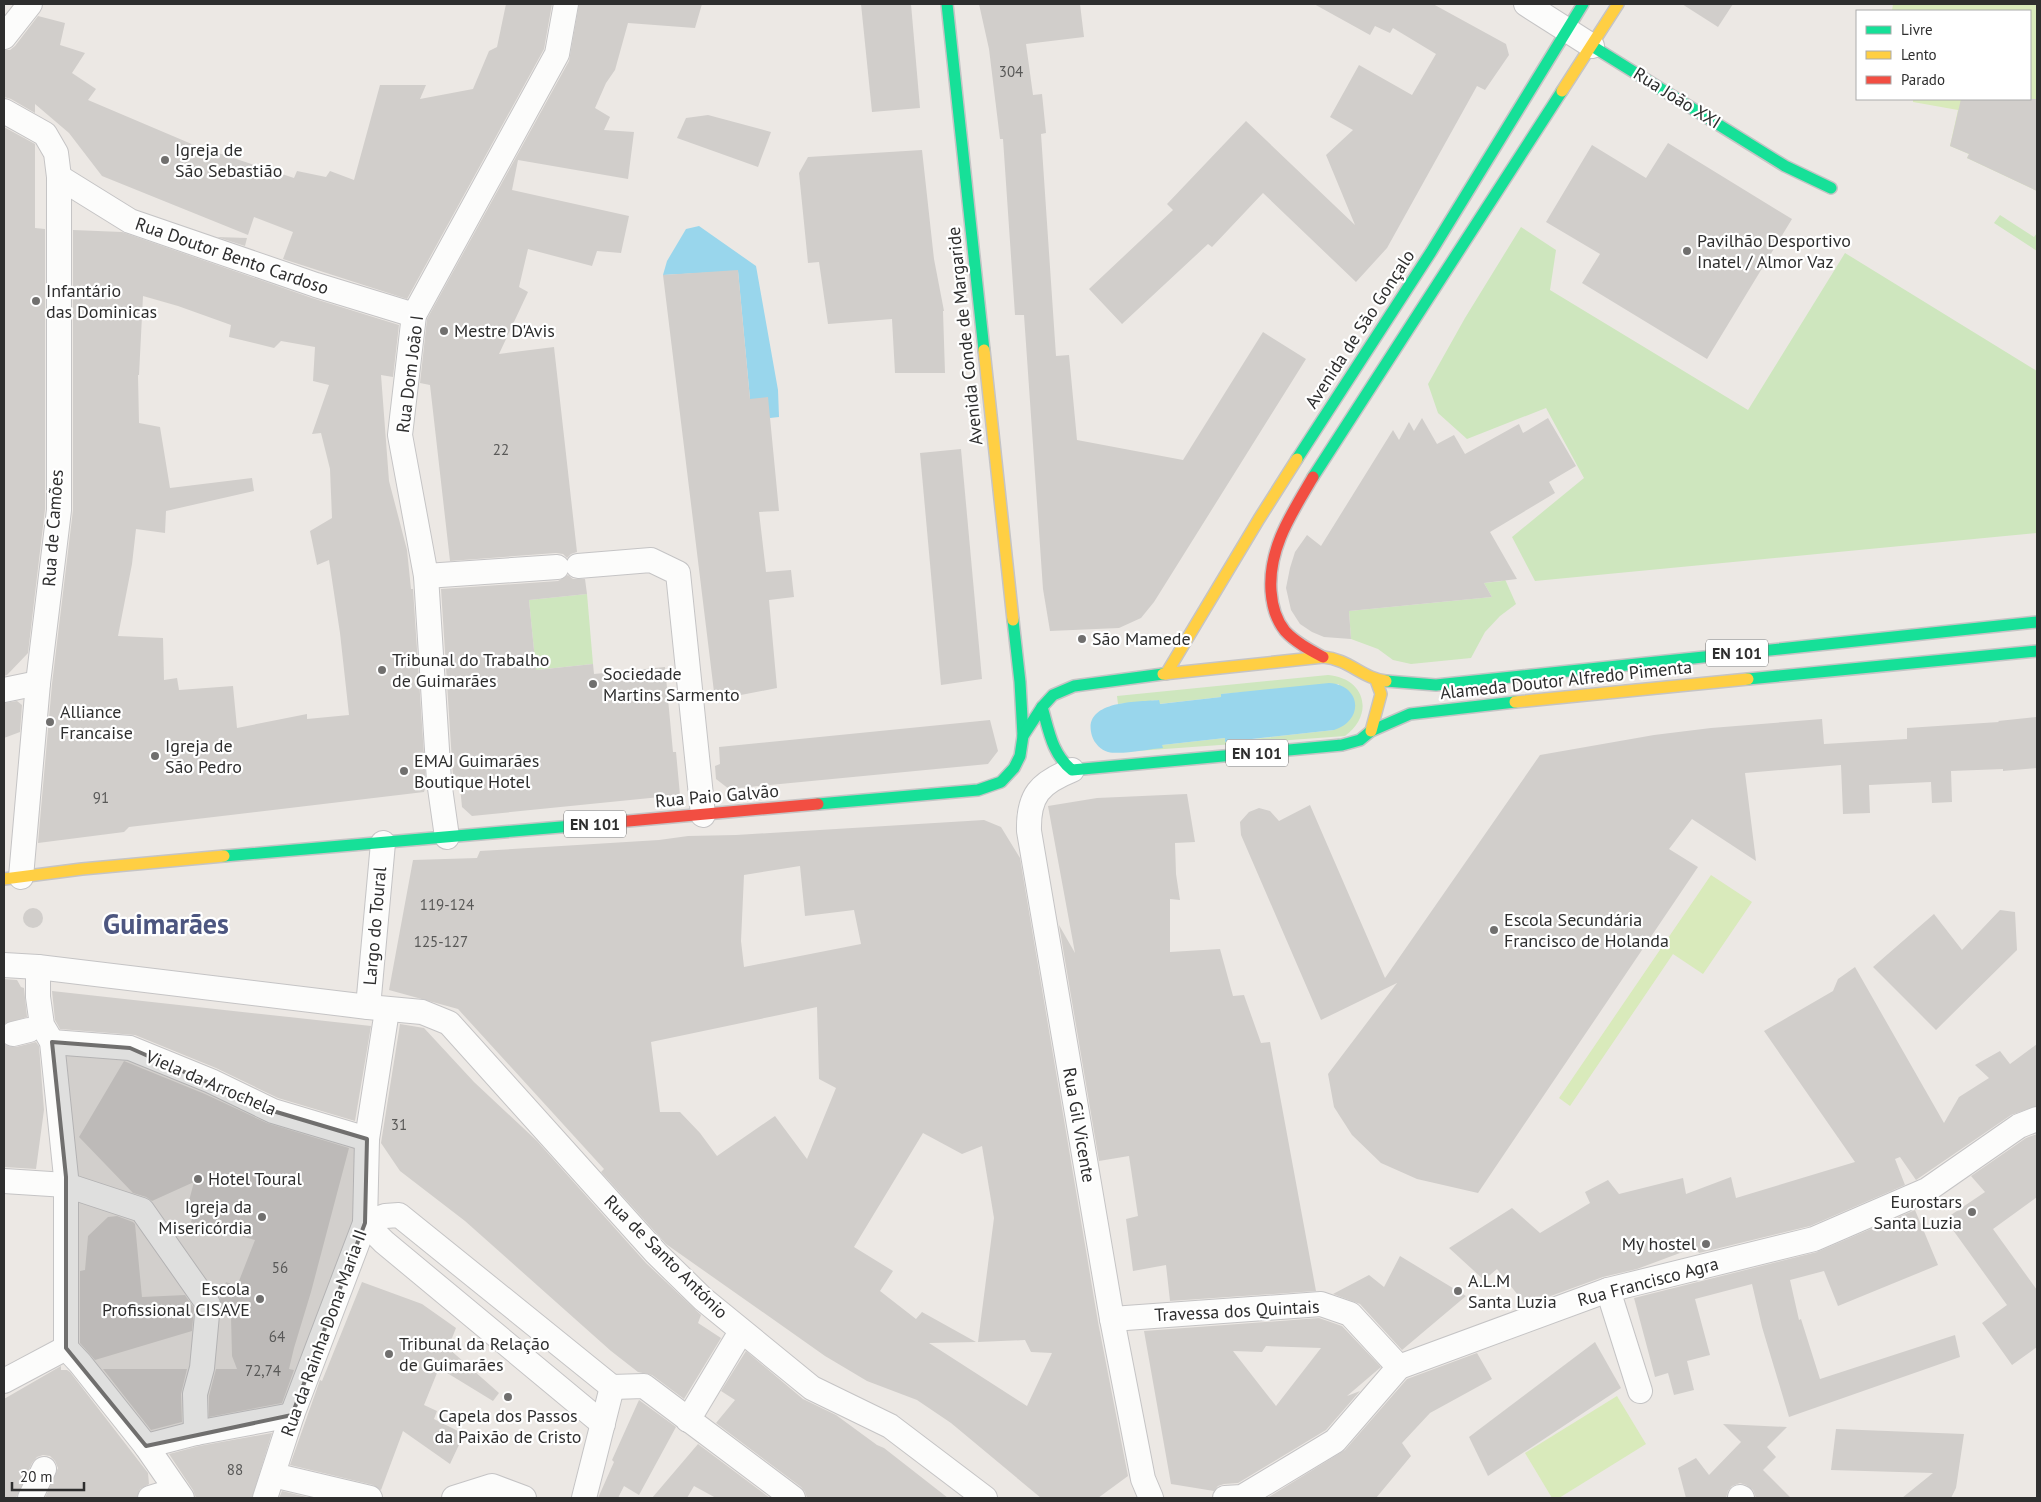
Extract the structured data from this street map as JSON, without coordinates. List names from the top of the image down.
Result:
{
  "streets": {
    "main road": [
      "Rua João XXI",
      "Avenida de São Gonçalo",
      "Avenida Conde de Margaride",
      "EN 101",
      "Alameda Doutor Alfredo Pimenta",
      "Rua Paio Galvão",
      "Largo do Toural"
    ],
    "street": [
      "Rua Doutor Bento Cardoso",
      "Rua Dom João I",
      "Rua de Camões",
      "Viela da Arrochela",
      "Rua Gil Vicente",
      "Rua de Santo António",
      "Rua Francisco Agra",
      "Travessa dos Quintais",
      "Rua da Rainha Dona Maria II"
    ]
  },
  "crossings": [
    ["Rua João XXI", "Avenida de São Gonçalo"],
    ["Rua Doutor Bento Cardoso", "Rua Dom João I"],
    ["Rua Doutor Bento Cardoso", "Rua de Camões"],
    ["Avenida de São Gonçalo", "Alameda Doutor Alfredo Pimenta"],
    ["Avenida Conde de Margaride", "Alameda Doutor Alfredo Pimenta"],
    ["Avenida Conde de Margaride", "Rua Paio Galvão"],
    ["Rua Dom João I", "Rua Paio Galvão"],
    ["Rua de Camões", "Largo do Toural"],
    ["Alameda Doutor Alfredo Pimenta", "Rua Paio Galvão"],
    ["Alameda Doutor Alfredo Pimenta", "Rua Gil Vicente"],
    ["Rua Paio Galvão", "Largo do Toural"],
    ["Largo do Toural", "Rua de Santo António"],
    ["Largo do Toural", "Rua da Rainha Dona Maria II"],
    ["Viela da Arrochela", "Rua da Rainha Dona Maria II"],
    ["Rua Gil Vicente", "Travessa dos Quintais"],
    ["Rua de Santo António", "Rua da Rainha Dona Maria II"],
    ["Rua Francisco Agra", "Travessa dos Quintais"]
  ],
  "districts": ["Guimarães"],
  "places": [
    "Igreja de São Sebastião",
    "Pavilhão Desportivo Inatel / Almor Vaz",
    "Infantário das Dominicas",
    "Mestre D'Avis",
    "São Mamede",
    "Tribunal do Trabalho de Guimarães",
    "Sociedade Martins Sarmento",
    "Alliance Francaise",
    "Igreja de São Pedro",
    "EMAJ Guimarães Boutique Hotel",
    "Escola Secundária Francisco de Holanda",
    "Hotel Toural",
    "Eurostars Santa Luzia",
    "Igreja da Misericórdia",
    "My hostel",
    "A.L.M Santa Luzia",
    "Escola Profissional CISAVE",
    "Tribunal da Relação de Guimarães",
    "Capela dos Passos da Paixão de Cristo"
  ],
  "house_numbers": [
    "304",
    "22",
    "91",
    "119-124",
    "125-127",
    "31",
    "56",
    "64",
    "72,74",
    "88"
  ],
  "legend": ["Livre", "Lento", "Parado"],
  "scale_bar": "20 m"
}
